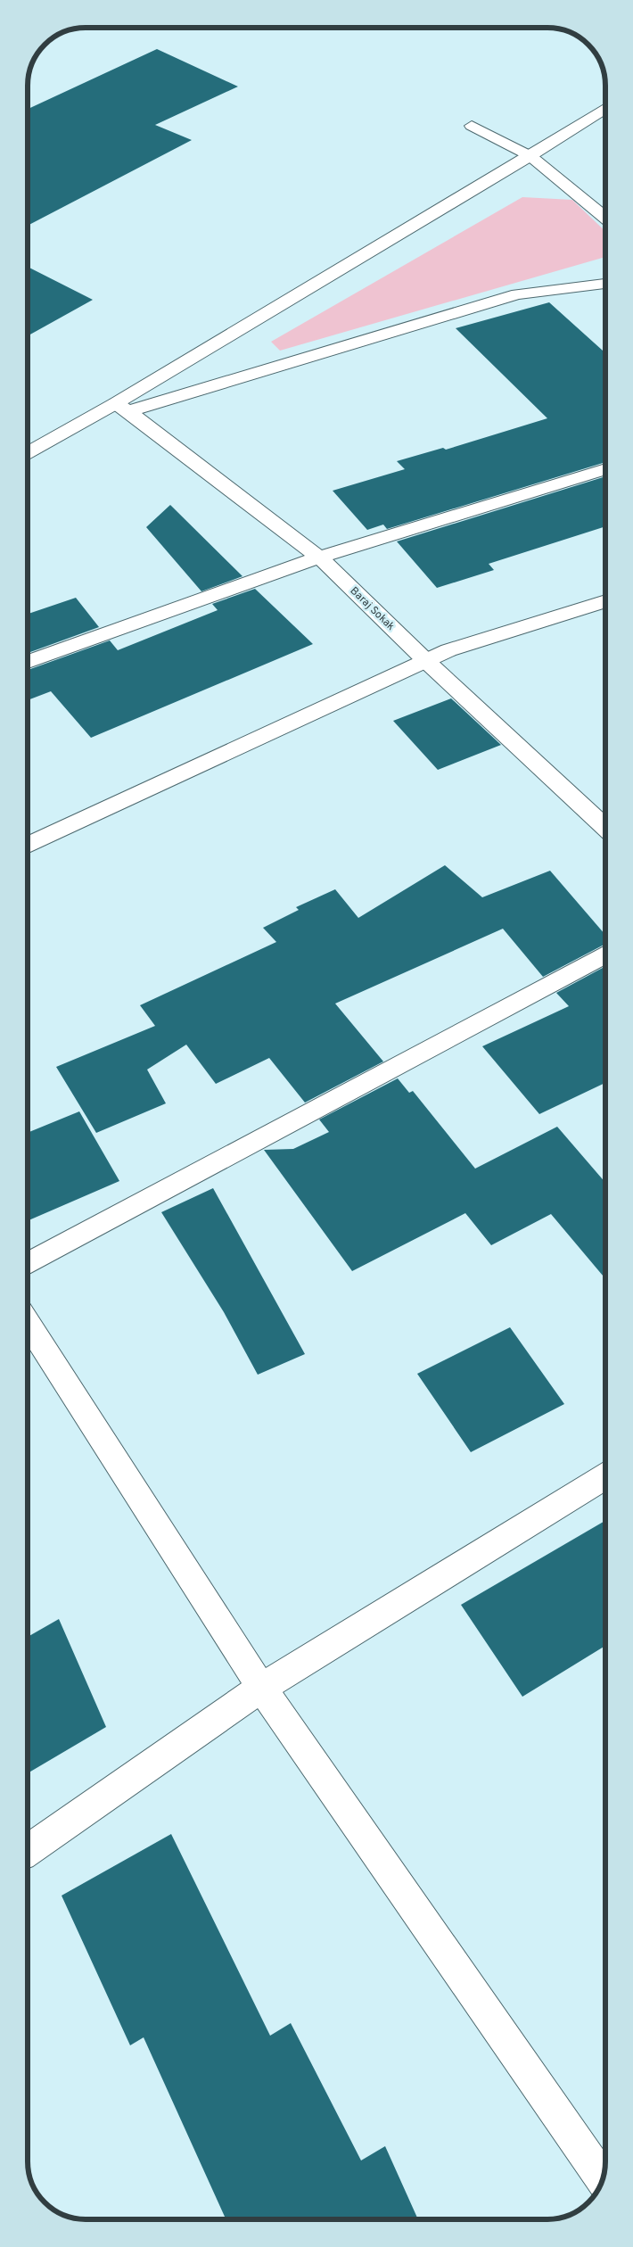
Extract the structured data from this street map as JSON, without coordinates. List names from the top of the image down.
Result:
{
  "streets": {
    "street": ["Baraj Sokak"]
  }
}
